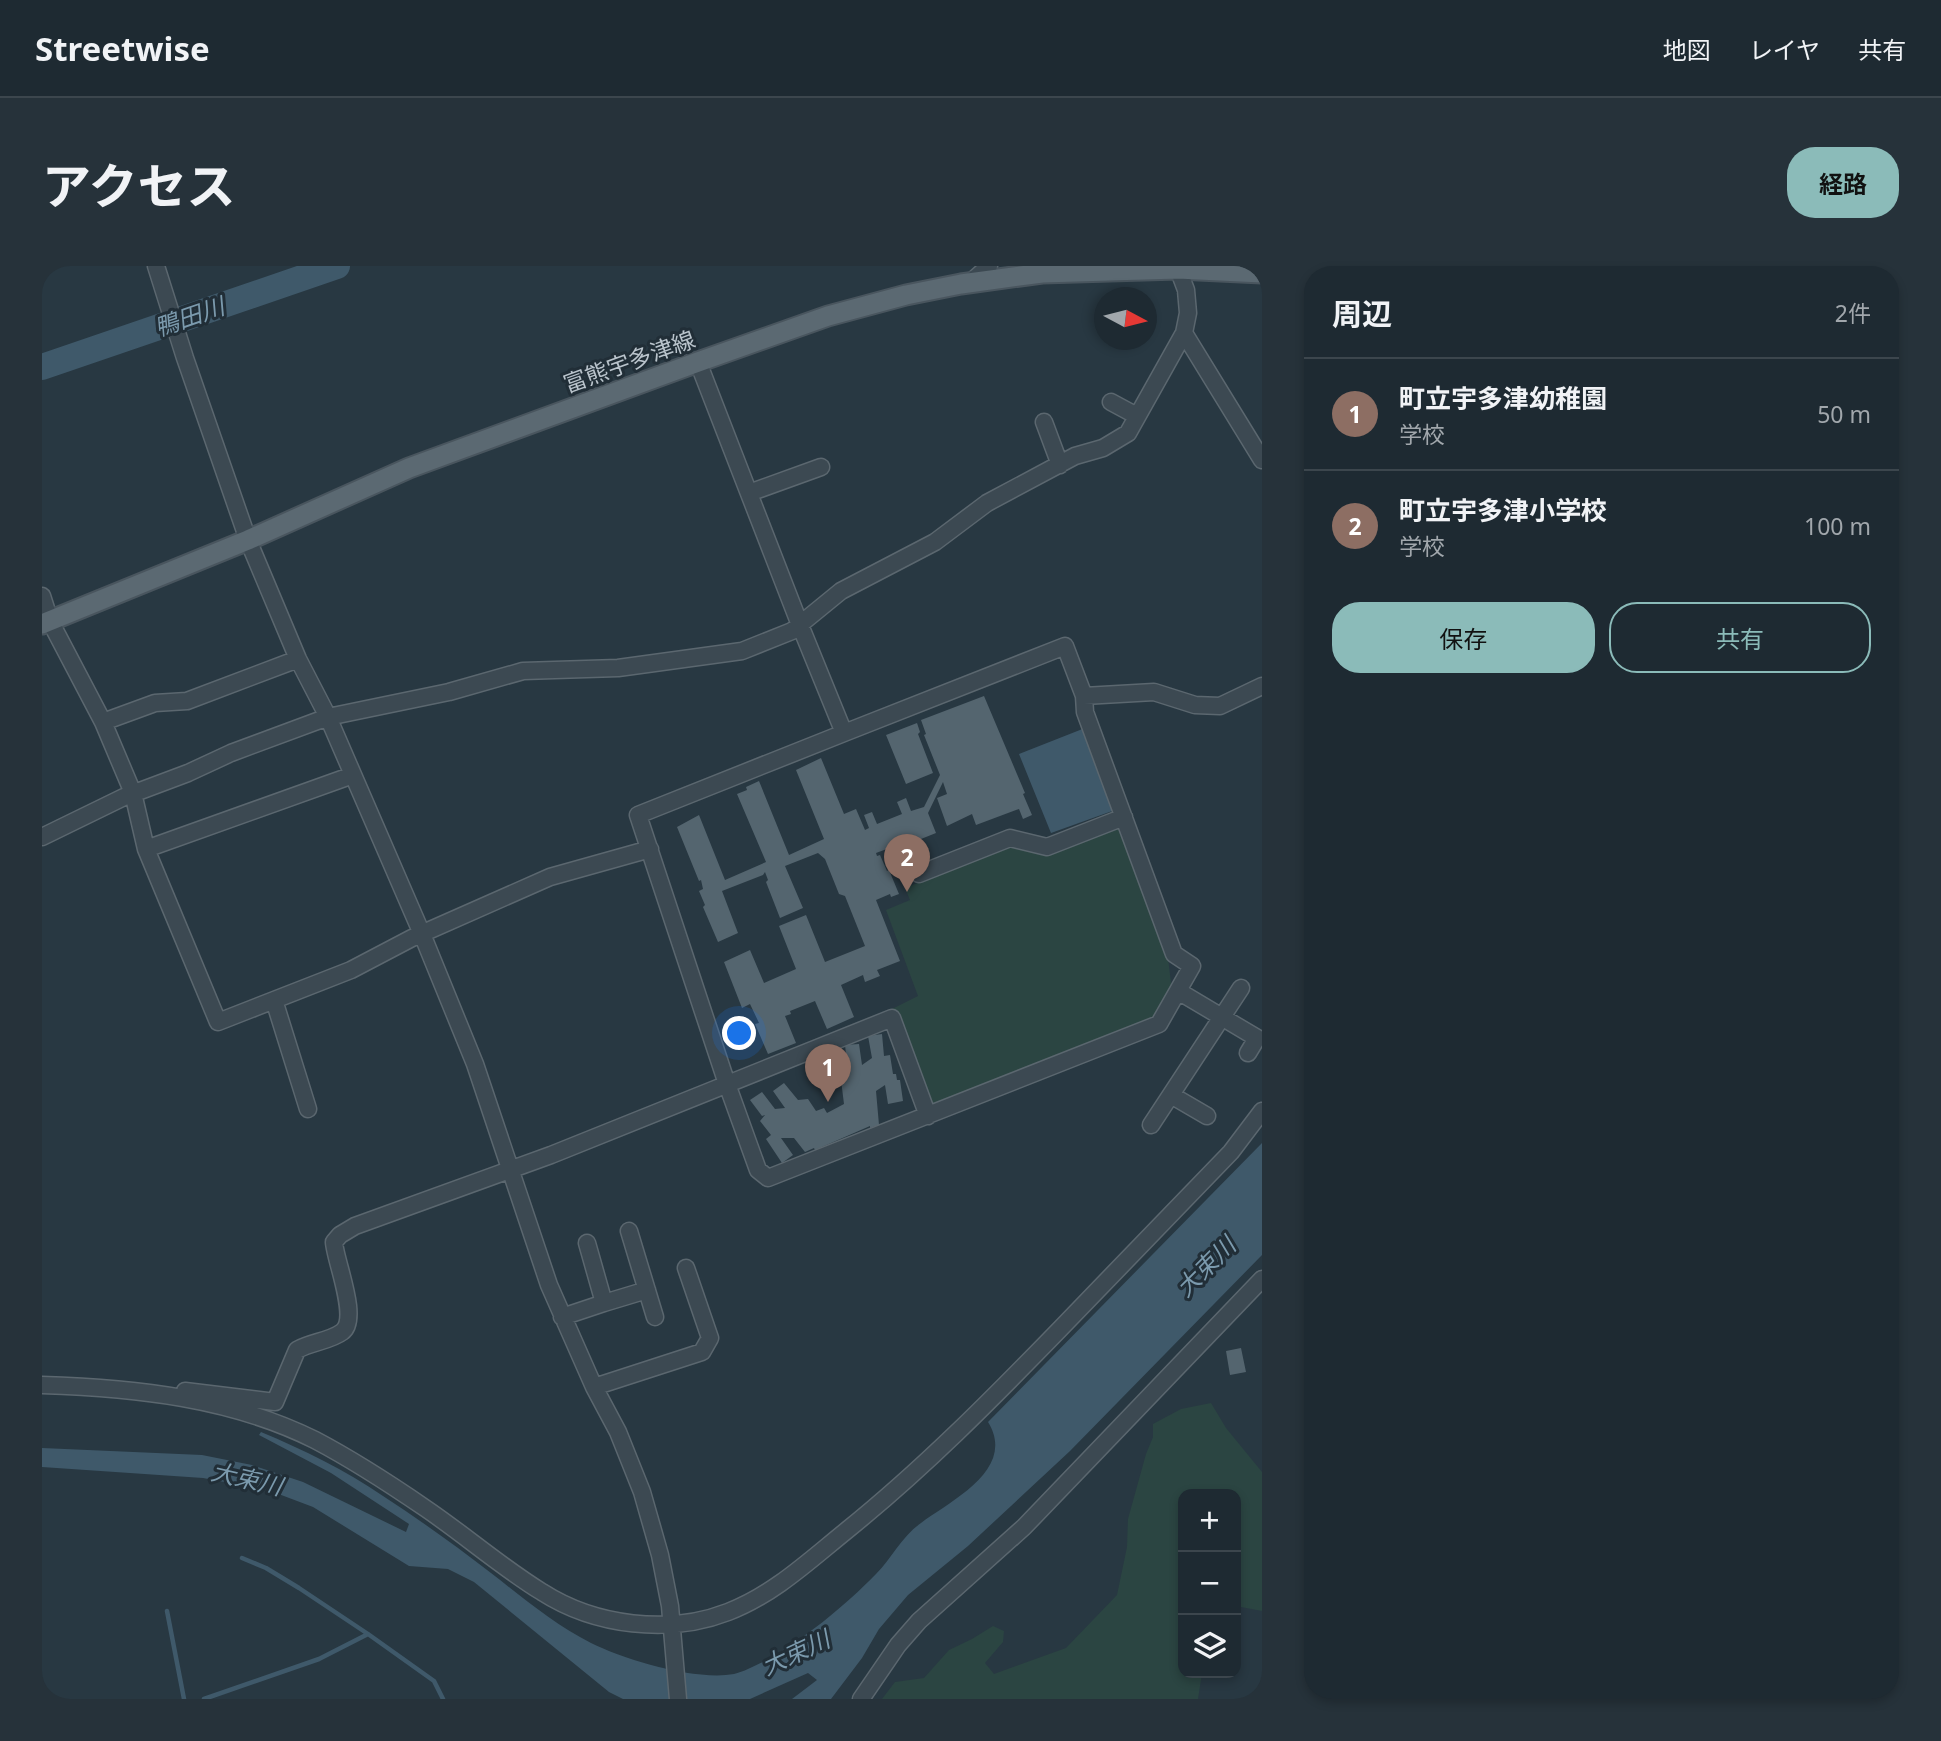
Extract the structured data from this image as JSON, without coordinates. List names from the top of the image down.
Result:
{
  "streets": {
    "main road": ["富熊宇多津線"]
  },
  "water": ["鴨田川", "大束川"],
  "north": "right",
  "page": {
    "header": "Streetwise",
    "nav": ["地図", "レイヤ", "共有"],
    "title": "アクセス",
    "buttons": [
      "経路",
      ["保存", "共有"]
    ],
    "heading": ["周辺", "2件"],
    "list": [
      {
        "mark": "1",
        "name": "町立宇多津幼稚園",
        "note": "学校",
        "value": "50 m"
      },
      {
        "mark": "2",
        "name": "町立宇多津小学校",
        "note": "学校",
        "value": "100 m"
      }
    ],
    "pins": ["2", "1"],
    "map_buttons": ["+", "−"]
  }
}
